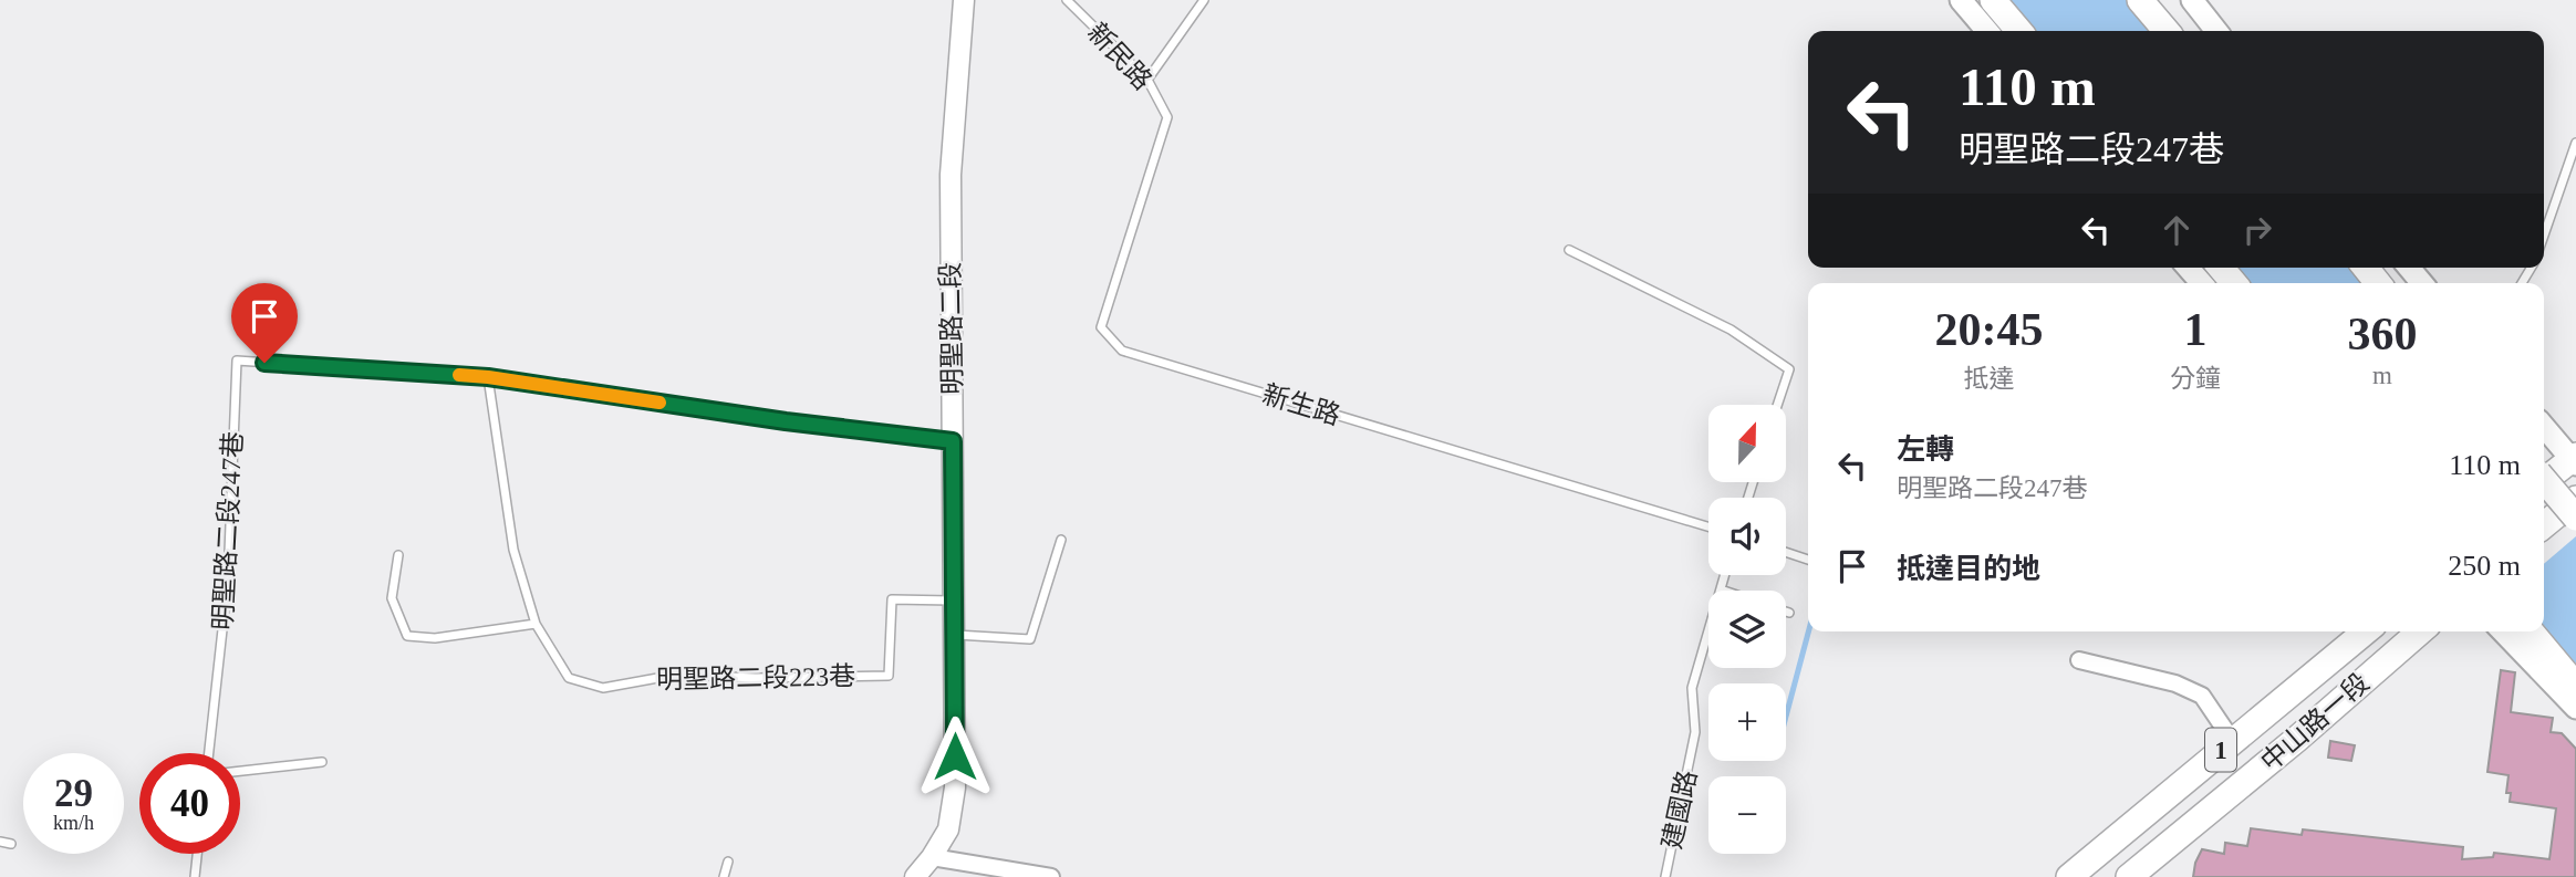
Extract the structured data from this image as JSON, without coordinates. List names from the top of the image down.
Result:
{
  "streets": {
    "main road": ["中山路一段", "1"],
    "street": ["明聖路二段"],
    "lane": [
      "新民路",
      "新生路",
      "明聖路二段247巷",
      "明聖路二段223巷",
      "建國路"
    ]
  },
  "crossings": [
    ["新民路", "新生路"],
    ["明聖路二段", "明聖路二段247巷"],
    ["明聖路二段", "明聖路二段223巷"],
    ["明聖路二段247巷", "明聖路二段223巷"]
  ],
  "north": "top",
  "page": {
    "turn": ["110 m", "明聖路二段247巷"],
    "eta": [
      "20:45",
      "抵達",
      "1",
      "分鐘",
      "360",
      "m"
    ],
    "map_buttons": ["+", "−"],
    "list": [
      {
        "name": "左轉",
        "note": "明聖路二段247巷",
        "value": "110 m"
      },
      {
        "name": "抵達目的地",
        "value": "250 m"
      }
    ],
    "speed": "29 km/h",
    "limit": "40"
  }
}
